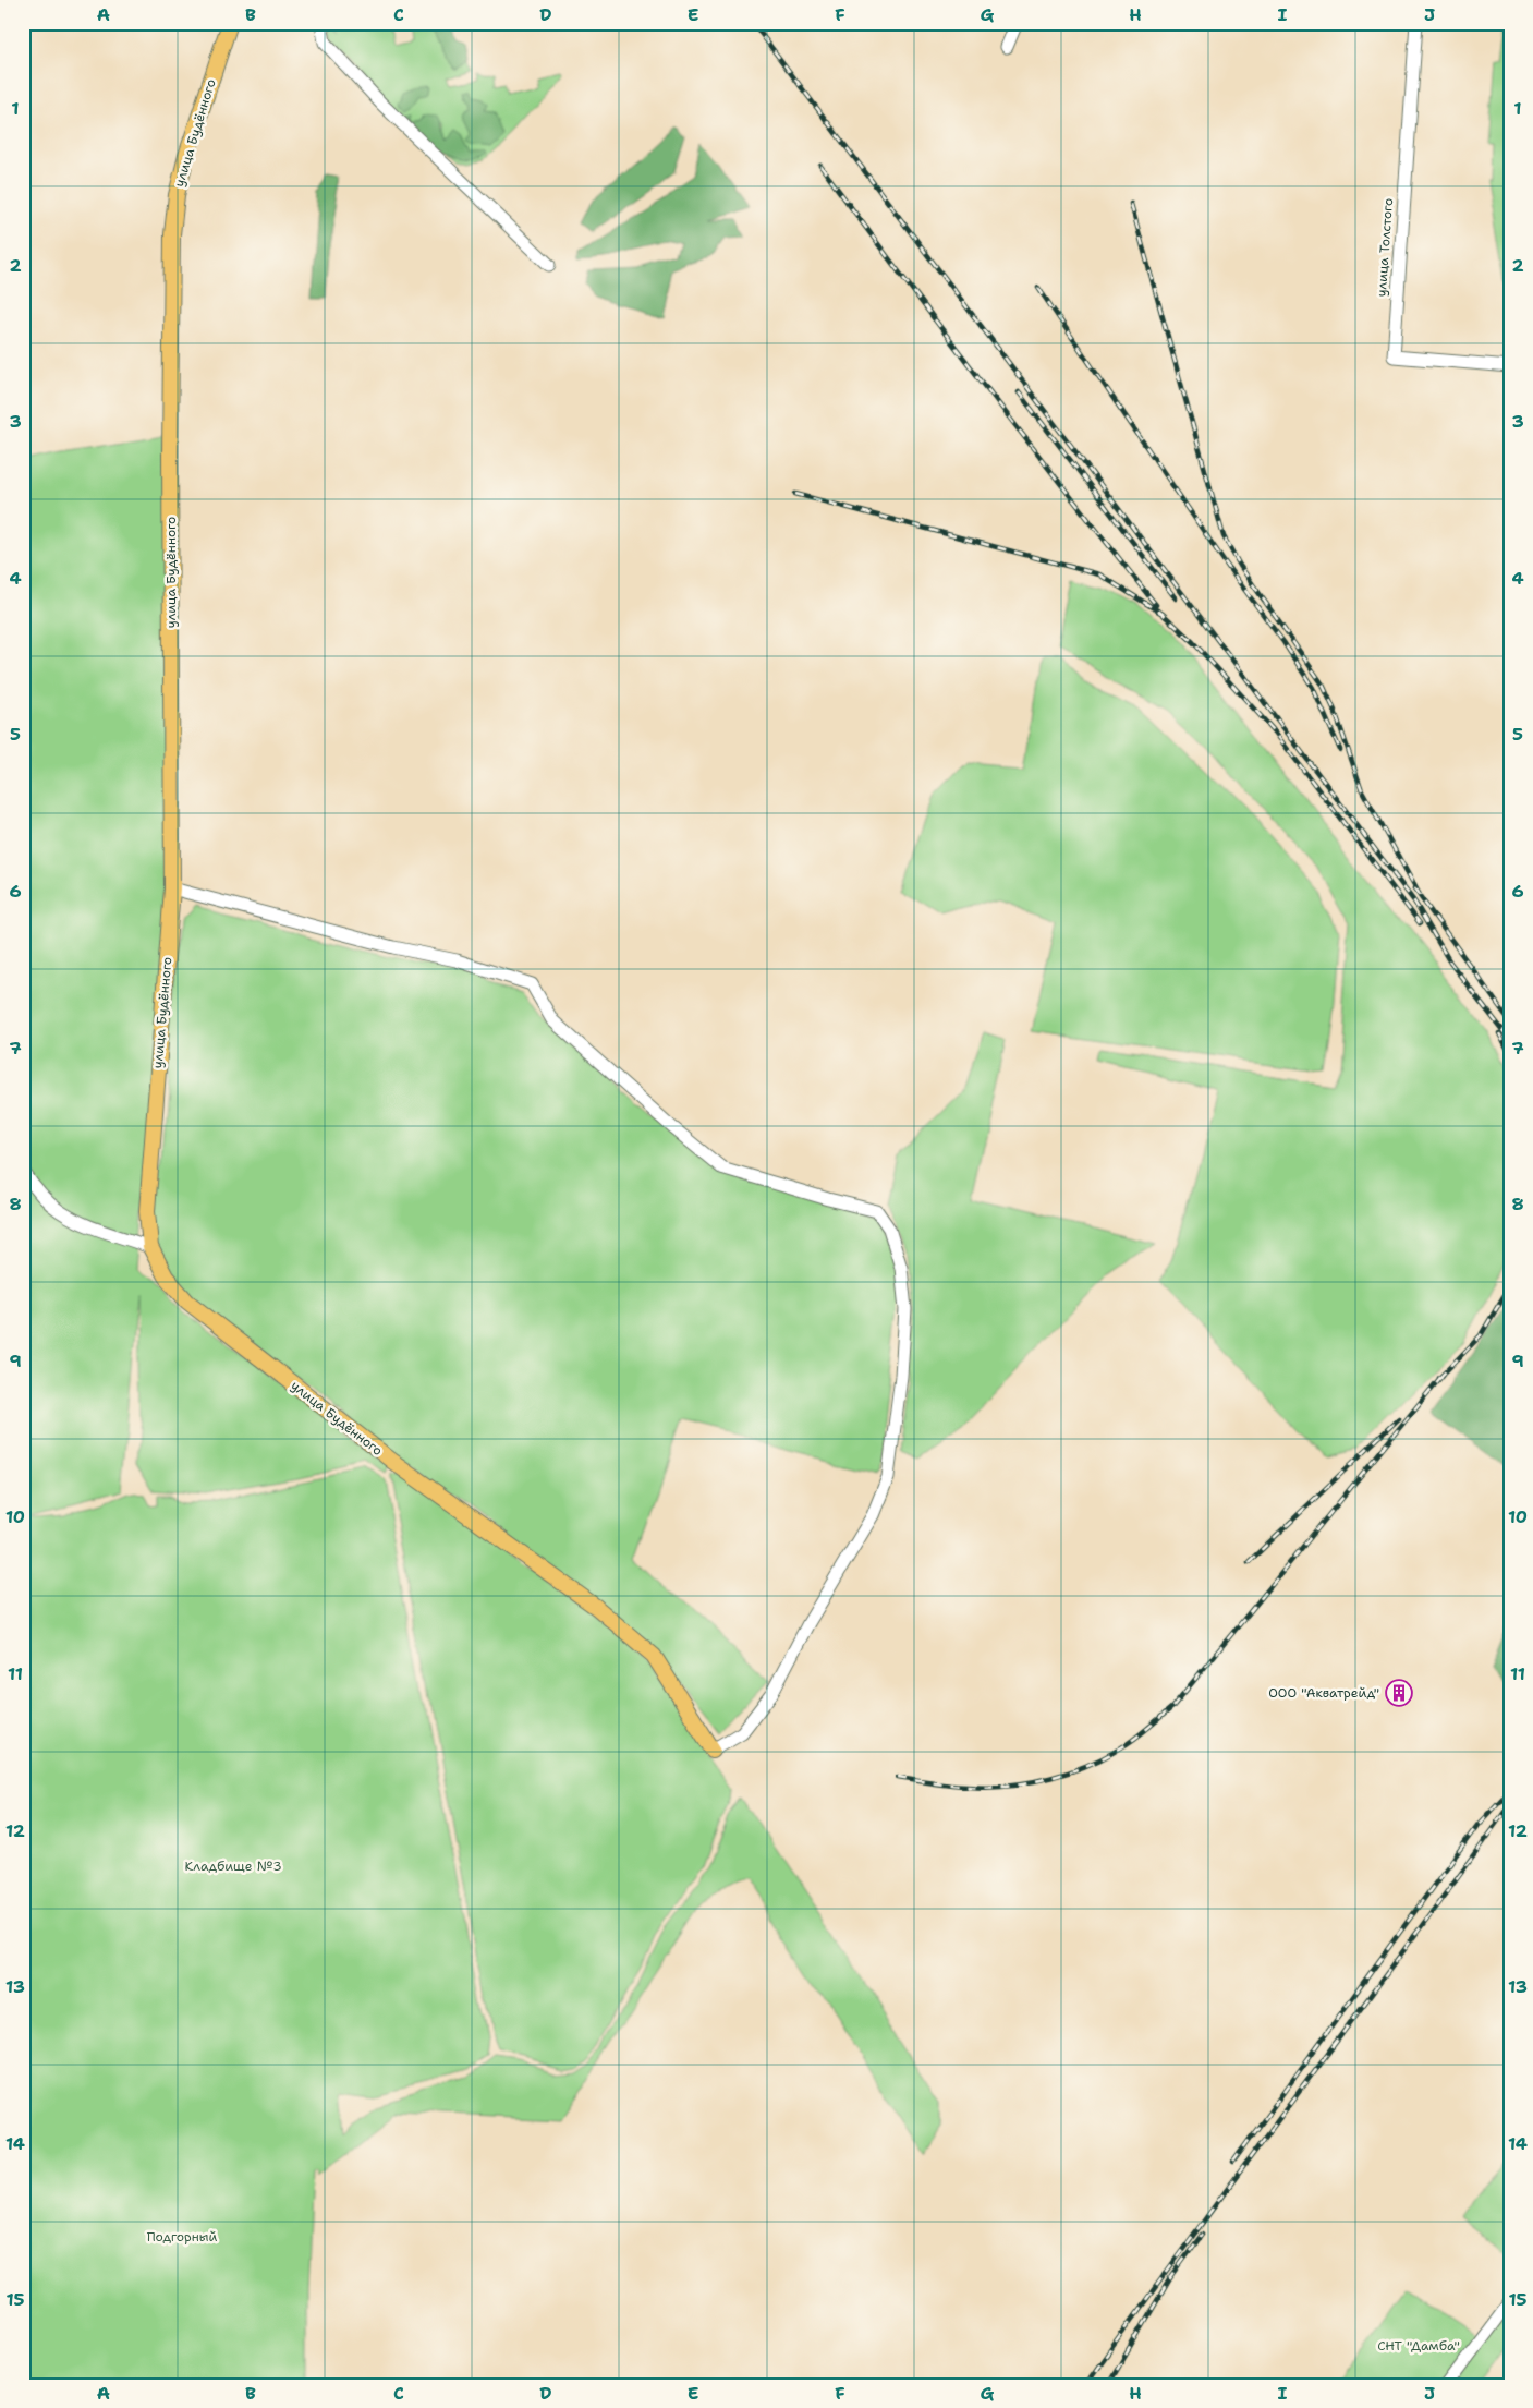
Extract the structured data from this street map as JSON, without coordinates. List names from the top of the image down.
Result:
{
  "streets": {
    "main road": ["улица Будённого"],
    "street": ["улица Толстого"]
  },
  "parks": ["Кладбище №3", "Подгорный", "СНТ \"Дамба\""],
  "places": {
    "building": ["ООО \"Акватрейд\""]
  },
  "grid": {
    "columns": [
      "A",
      "B",
      "C",
      "D",
      "E",
      "F",
      "G",
      "H",
      "I",
      "J"
    ],
    "rows": [
      "1",
      "2",
      "3",
      "4",
      "5",
      "6",
      "7",
      "8",
      "9",
      "10",
      "11",
      "12",
      "13",
      "14",
      "15"
    ]
  }
}
